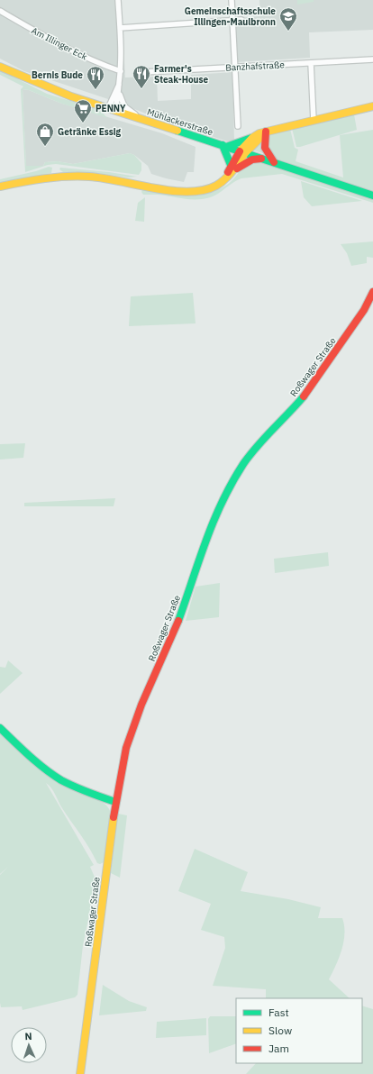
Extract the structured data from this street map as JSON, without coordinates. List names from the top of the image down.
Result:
{
  "streets": {
    "street": [
      "Am Illinger Eck",
      "Banzhafstraße",
      "Mühlackerstraße",
      "Roßwager Straße"
    ]
  },
  "places": {
    "school or university": ["Gemeinschaftsschule Illingen-Maulbronn"],
    "restaurant": ["Farmer's Steak-House", "Bernis Bude"],
    "supermarket": ["PENNY"],
    "shop": ["Getränke Essig"]
  },
  "legend": ["Fast", "Slow", "Jam"],
  "north": "top"
}
